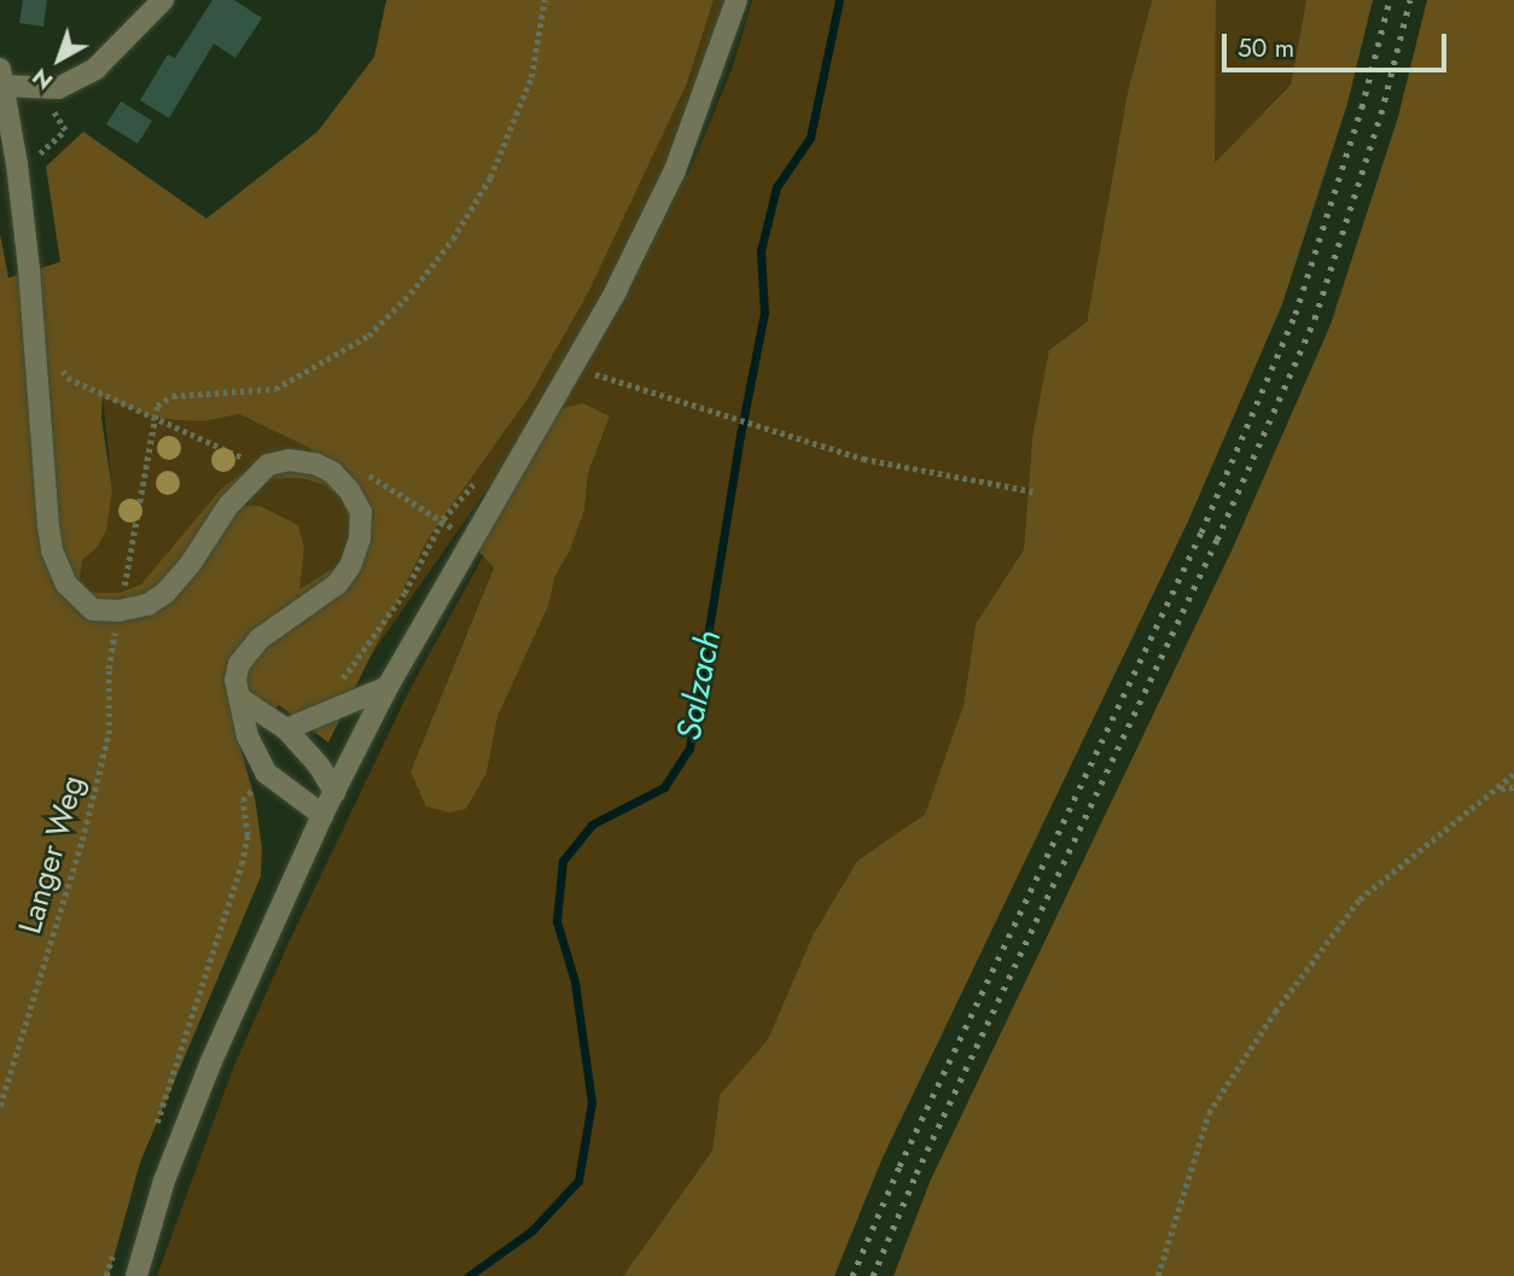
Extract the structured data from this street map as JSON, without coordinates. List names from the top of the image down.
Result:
{
  "streets": {
    "path": ["Langer Weg"]
  },
  "water": ["Salzach"],
  "scale_bar": "50 m",
  "north": "bottom left"
}
